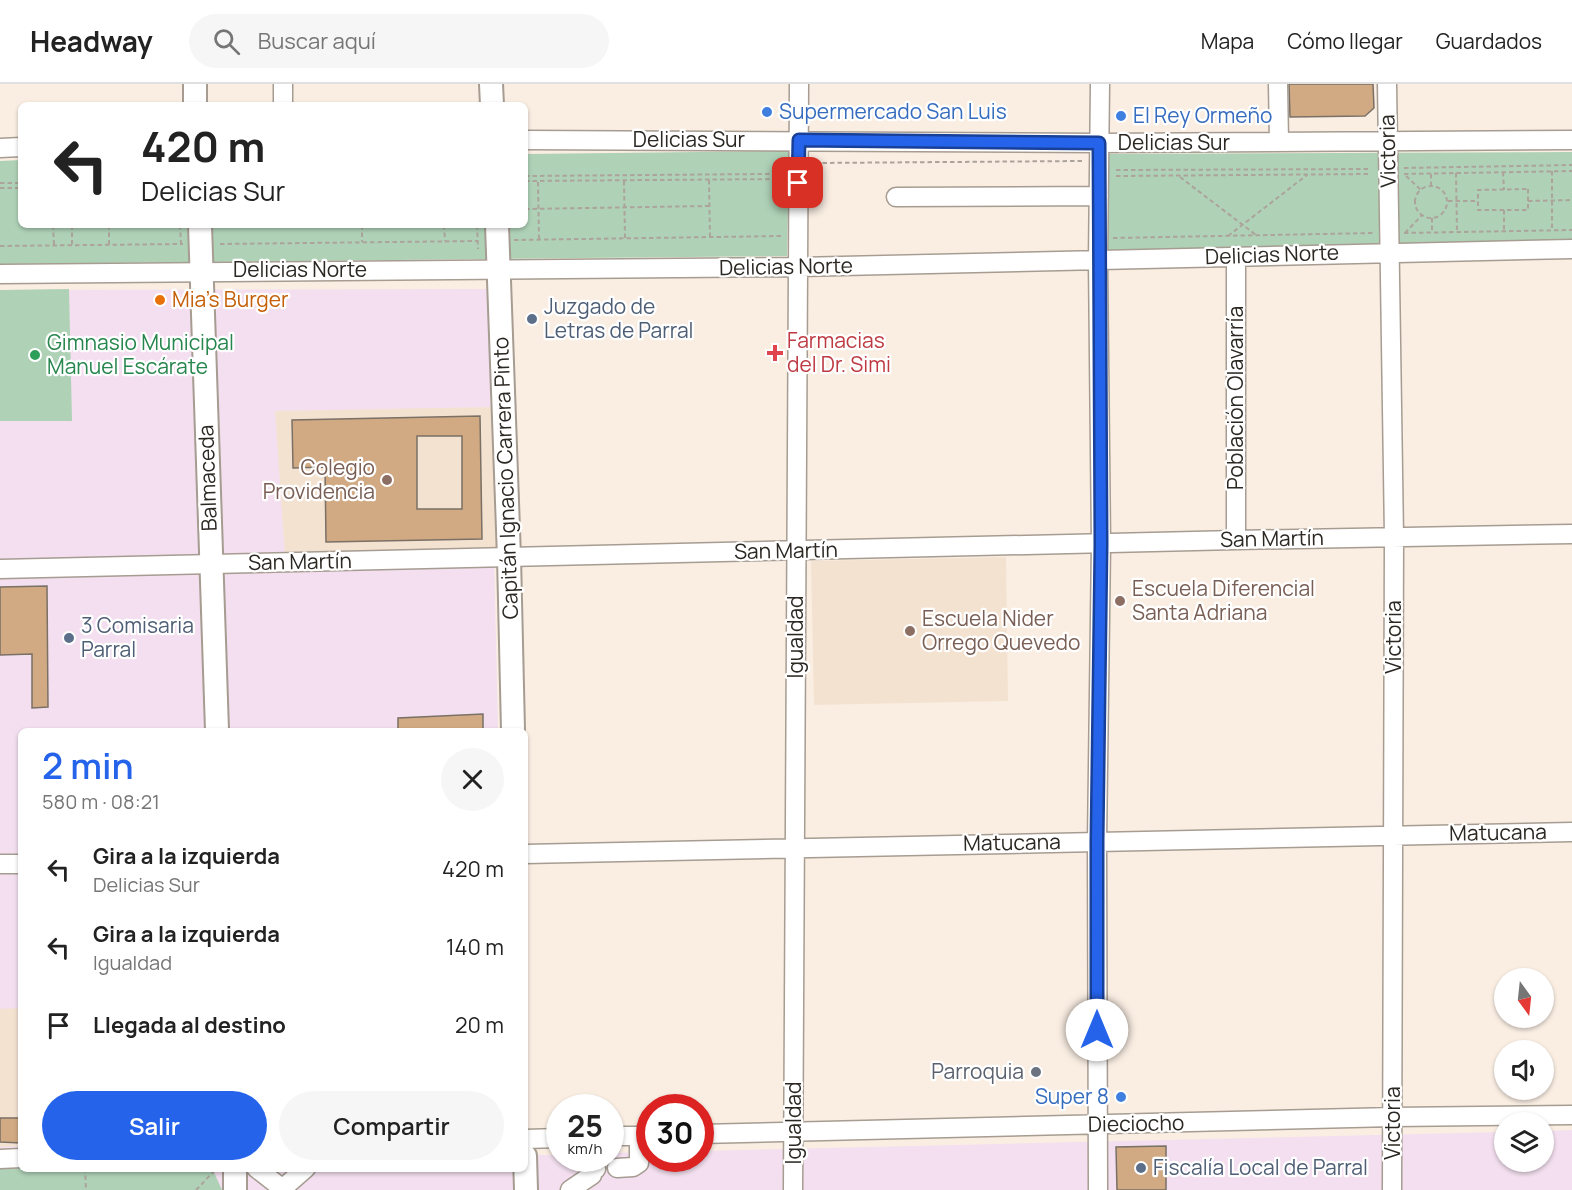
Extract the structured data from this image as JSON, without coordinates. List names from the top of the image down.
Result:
{
  "streets": {
    "main road": ["Balmaceda", "Capitán Ignacio Carrera Pinto"],
    "street": [
      "Delicias Sur",
      "Victoria",
      "Delicias Norte",
      "Población Olavarría",
      "San Martín",
      "Igualdad",
      "Matucana",
      "Dieciocho"
    ]
  },
  "crossings": [
    ["Delicias Sur", "Victoria"],
    ["Delicias Sur", "Igualdad"],
    ["Victoria", "Delicias Norte"],
    ["Victoria", "San Martín"],
    ["Victoria", "Matucana"],
    ["Victoria", "Dieciocho"],
    ["Delicias Norte", "Población Olavarría"],
    ["Delicias Norte", "Balmaceda"],
    ["Delicias Norte", "Capitán Ignacio Carrera Pinto"],
    ["Delicias Norte", "Igualdad"],
    ["Población Olavarría", "San Martín"],
    ["Balmaceda", "San Martín"],
    ["Capitán Ignacio Carrera Pinto", "San Martín"],
    ["San Martín", "Igualdad"],
    ["Igualdad", "Matucana"],
    ["Igualdad", "Dieciocho"]
  ],
  "places": {
    "other": [
      "Supermercado San Luis",
      "El Rey Ormeño",
      "Mia's Burger",
      "Juzgado de Letras de Parral",
      "Gimnasio Municipal Manuel Escárate",
      "Colegio Providencia",
      "Escuela Diferencial Santa Adriana",
      "Escuela Nider Orrego Quevedo",
      "3 Comisaria Parral",
      "Parroquia",
      "Super 8",
      "Fiscalía Local de Parral"
    ],
    "health": ["Farmacias del Dr. Simi"]
  },
  "north": "bottom",
  "page": {
    "header": "Headway",
    "search": "Buscar aquí",
    "nav": ["Mapa", "Cómo llegar", "Guardados"],
    "turn": ["420 m", "Delicias Sur"],
    "heading": ["2 min", "580 m · 08:21"],
    "list": [
      {
        "name": "Gira a la izquierda",
        "note": "Delicias Sur",
        "value": "420 m"
      },
      {
        "name": "Gira a la izquierda",
        "note": "Igualdad",
        "value": "140 m"
      },
      {
        "name": "Llegada al destino",
        "value": "20 m"
      }
    ],
    "buttons": ["Salir", "Compartir"],
    "speed": "25 km/h",
    "limit": "30"
  }
}
